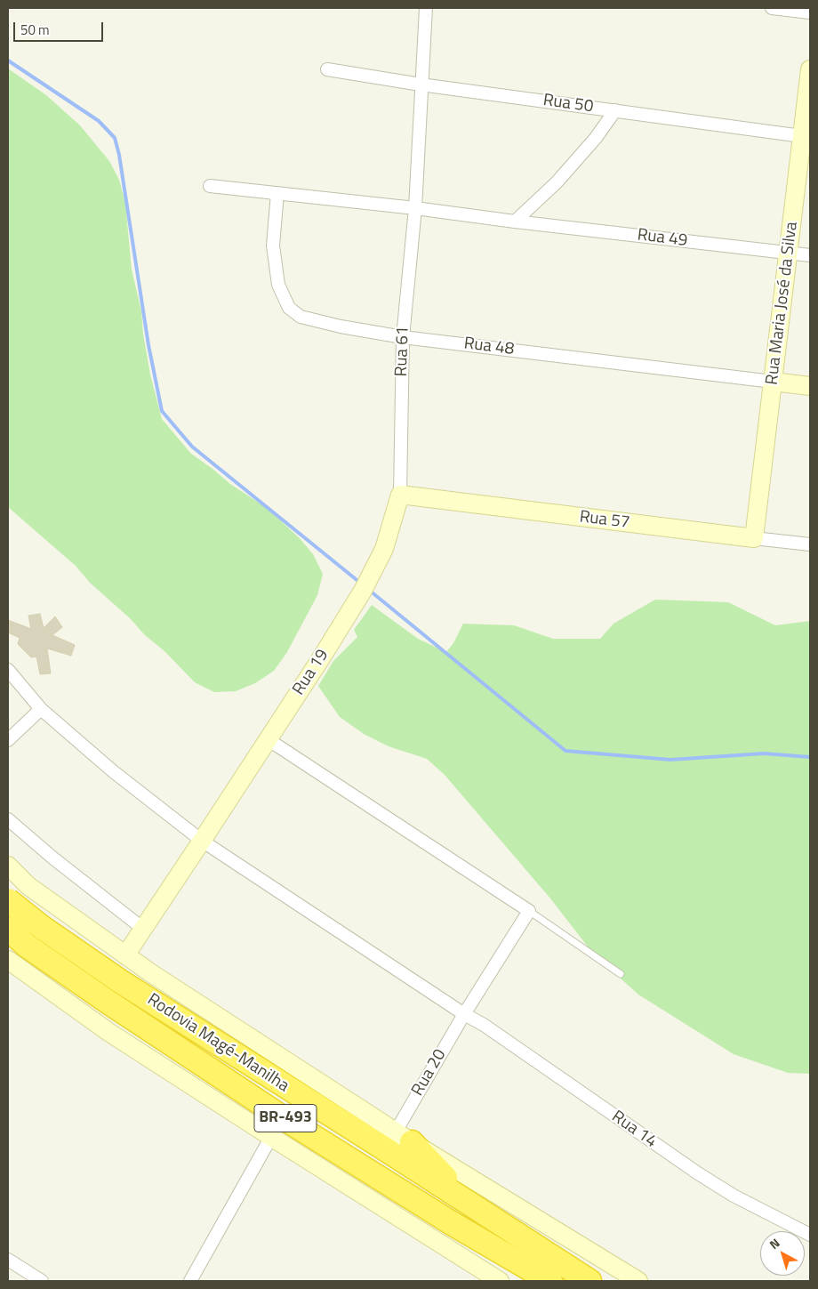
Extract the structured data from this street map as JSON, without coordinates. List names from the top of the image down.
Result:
{
  "streets": {
    "highway": ["Rodovia Magé-Manilha", "BR-493"],
    "main road": [
      "Rua Maria José da Silva",
      "Rua 48",
      "Rua 57",
      "Rua 19"
    ],
    "street": [
      "Rua 50",
      "Rua 49",
      "Rua 61",
      "Rua 20",
      "Rua 14"
    ]
  },
  "crossings": [
    ["Rua 50", "Rua Maria José da Silva"],
    ["Rua 50", "Rua 61"],
    ["Rua 49", "Rua Maria José da Silva"],
    ["Rua Maria José da Silva", "Rua 48"],
    ["Rua Maria José da Silva", "Rua 57"],
    ["Rua 48", "Rua 61"],
    ["Rua 61", "Rua 57"],
    ["Rua 61", "Rua 19"],
    ["Rua 57", "Rua 19"],
    ["Rua 20", "Rua 14"]
  ],
  "scale_bar": "50 m",
  "north": "top left"
}
